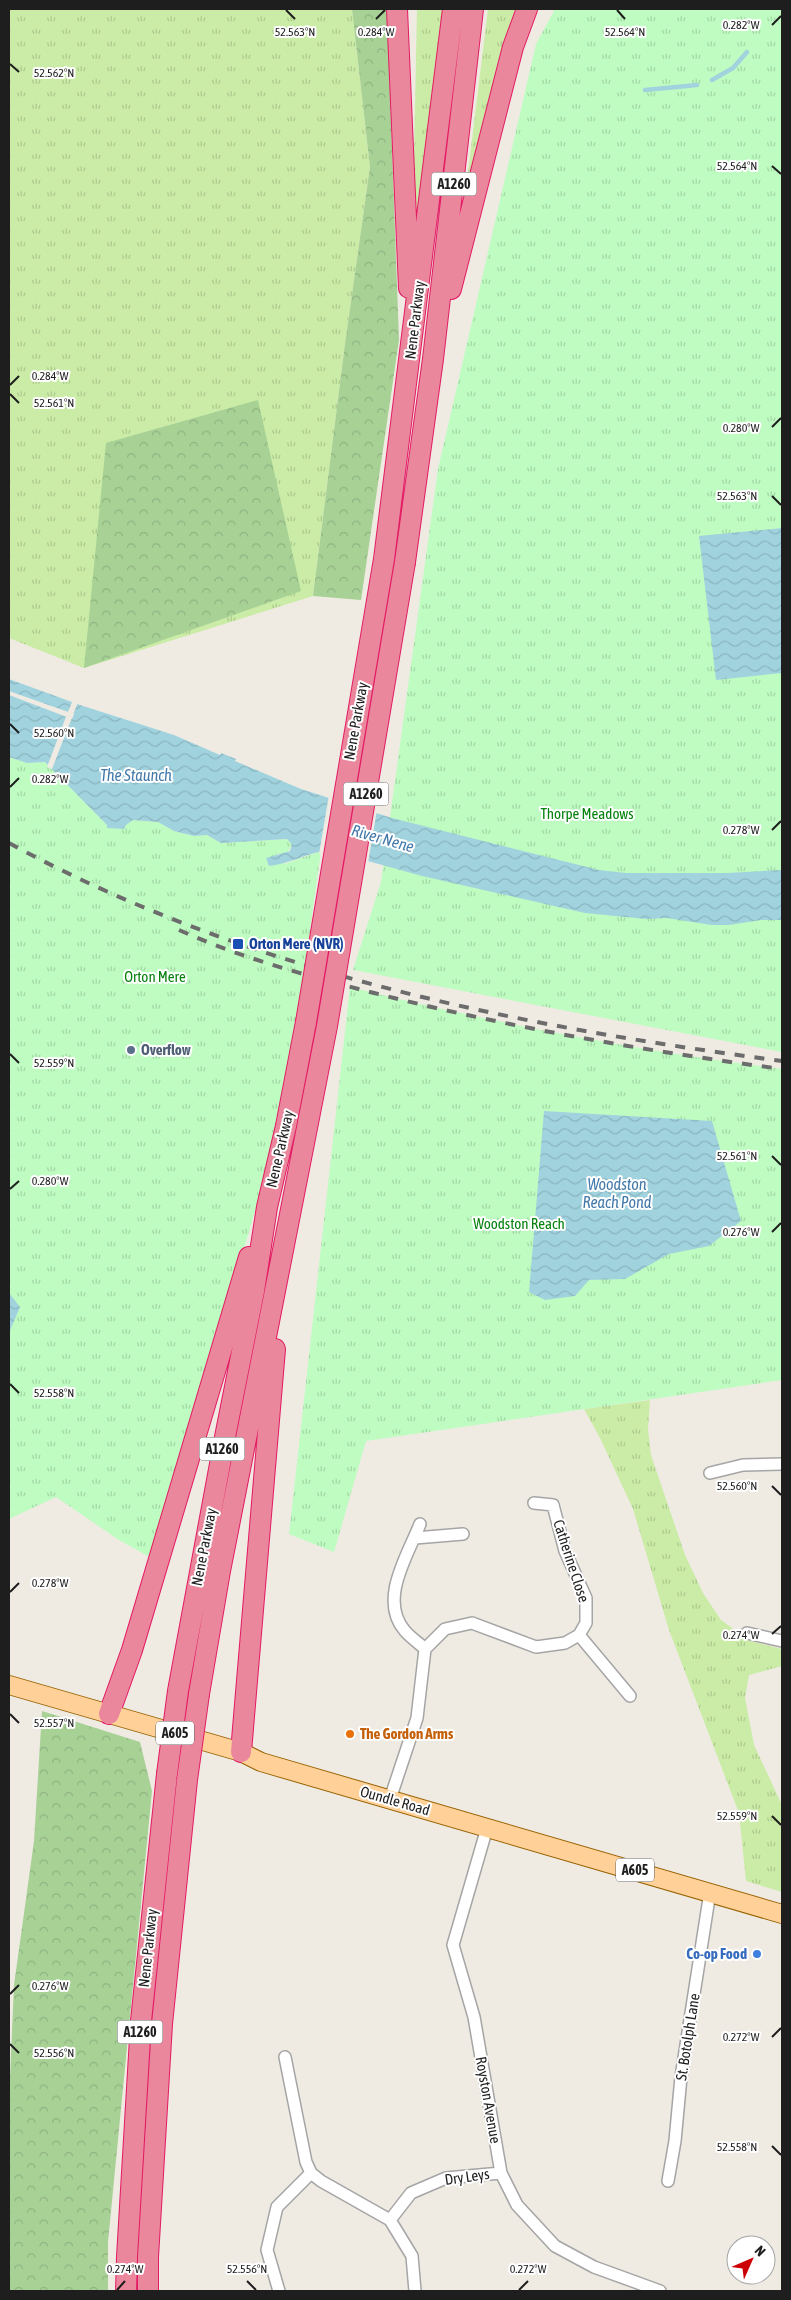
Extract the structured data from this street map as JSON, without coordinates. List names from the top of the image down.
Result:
{
  "streets": {
    "highway": ["A1260", "Nene Parkway"],
    "main road": ["A605", "Oundle Road"],
    "street": [
      "Catherine Close",
      "St. Botolph Lane",
      "Royston Avenue",
      "Dry Leys"
    ]
  },
  "crossings": [
    ["Oundle Road", "St. Botolph Lane"],
    ["Oundle Road", "Royston Avenue"],
    ["Royston Avenue", "Dry Leys"]
  ],
  "water": ["The Staunch", "River Nene", "Woodston Reach Pond"],
  "parks": ["Thorpe Meadows", "Orton Mere", "Woodston Reach"],
  "places": {
    "transit": ["Orton Mere (NVR)"],
    "other": ["Overflow", "The Gordon Arms", "Co-op Food"]
  },
  "north": "top right",
  "coordinates": [
    "0.282°W",
    "52.563°N",
    "0.284°W",
    "52.564°N",
    "52.562°N",
    "52.561°N",
    "0.280°W",
    "52.560°N",
    "0.278°W",
    "52.559°N",
    "0.276°W",
    "52.558°N",
    "0.274°W",
    "52.557°N",
    "0.272°W",
    "52.556°N"
  ]
}
